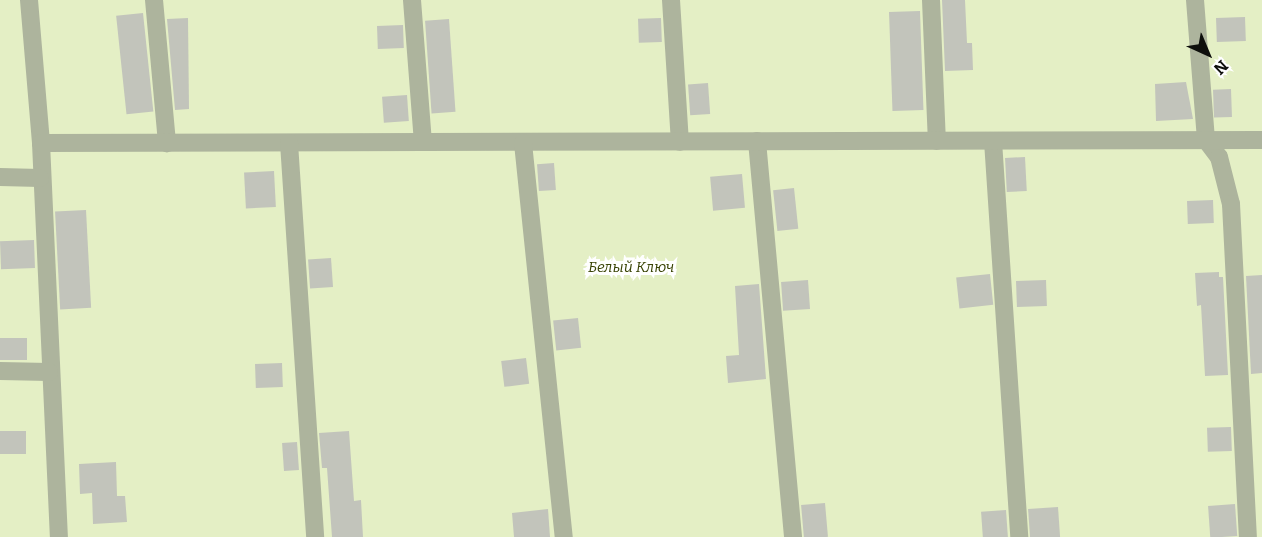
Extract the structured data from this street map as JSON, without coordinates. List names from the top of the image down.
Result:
{
  "parks": ["Белый Ключ"],
  "north": "bottom right"
}
